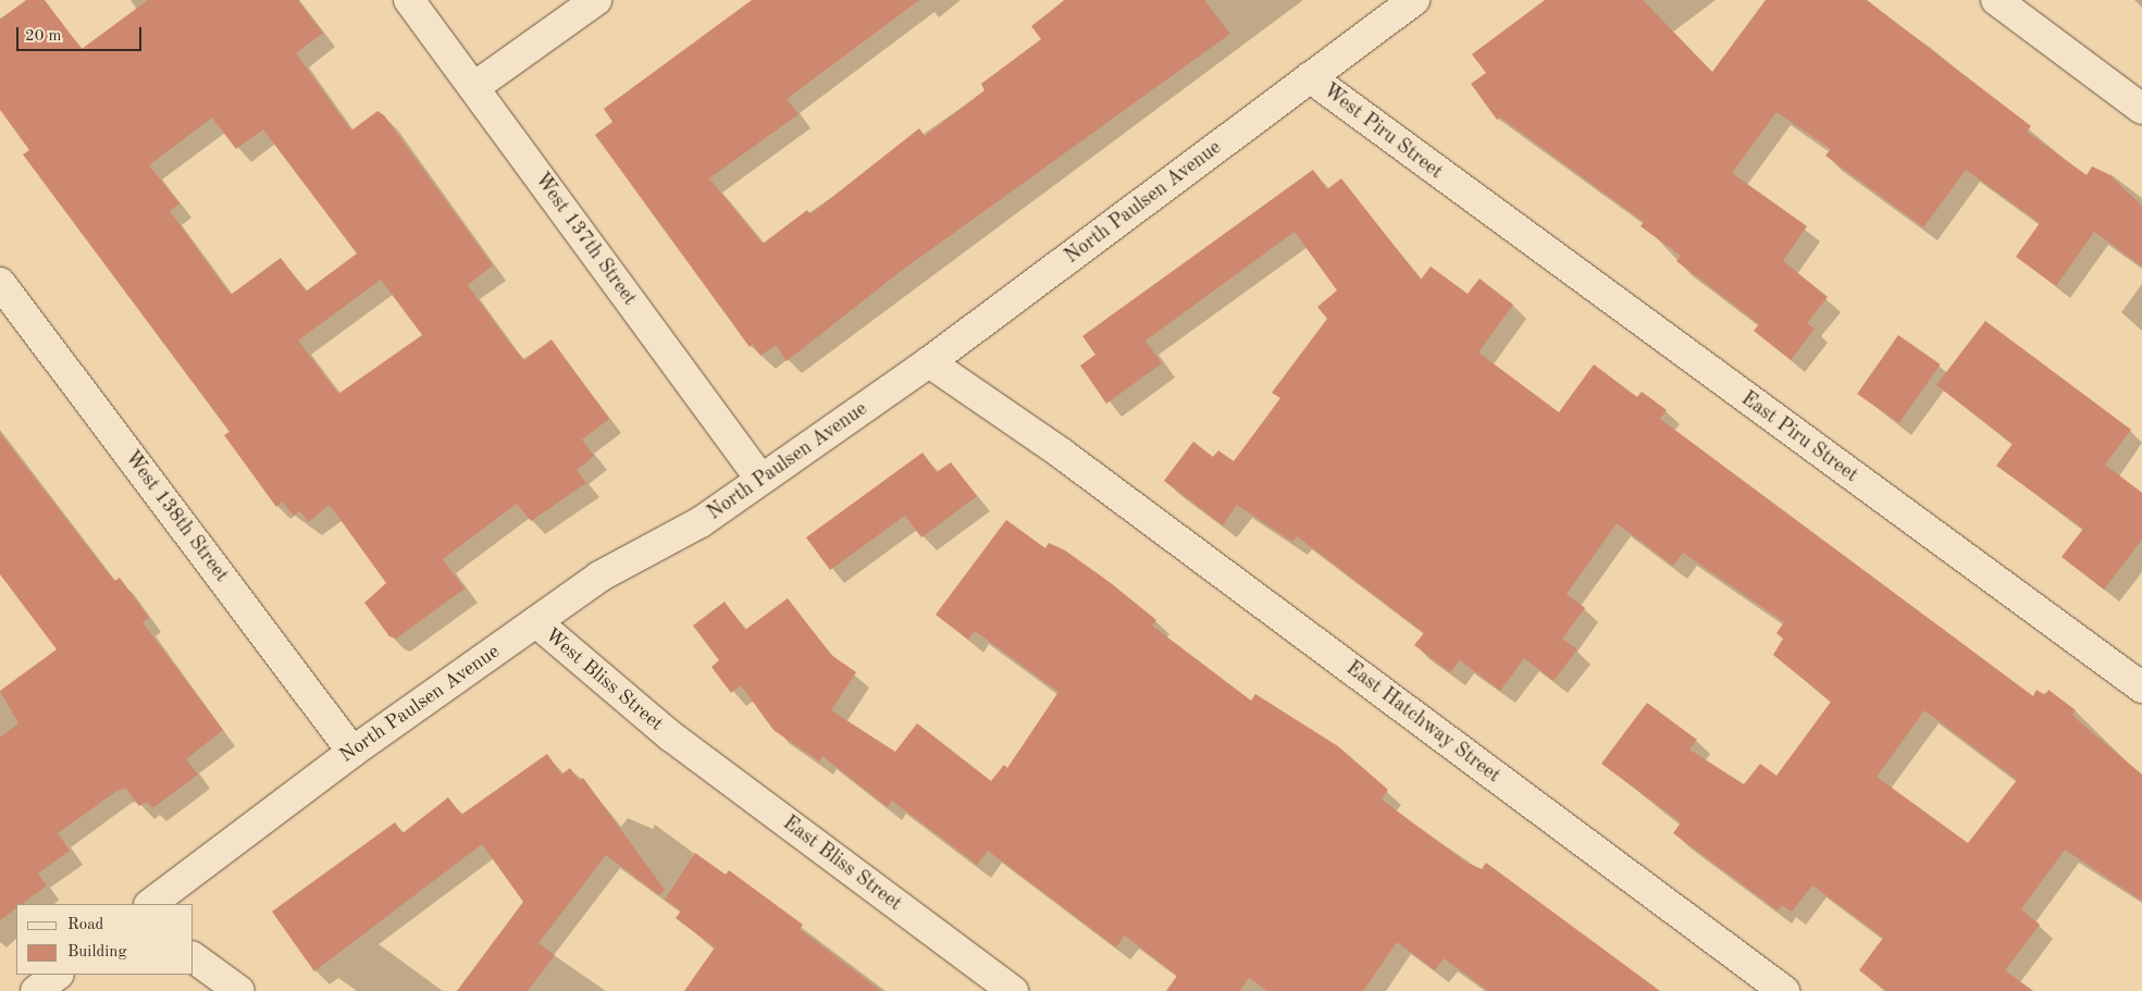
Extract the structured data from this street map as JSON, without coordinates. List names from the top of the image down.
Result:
{
  "streets": {
    "street": [
      "West Piru Street",
      "North Paulsen Avenue",
      "West 137th Street",
      "East Piru Street",
      "West 138th Street",
      "West Bliss Street",
      "East Hatchway Street",
      "East Bliss Street"
    ]
  },
  "crossings": [
    ["West Piru Street", "North Paulsen Avenue"],
    ["West Piru Street", "East Piru Street"],
    ["North Paulsen Avenue", "West 137th Street"],
    ["North Paulsen Avenue", "West 138th Street"],
    ["North Paulsen Avenue", "West Bliss Street"],
    ["North Paulsen Avenue", "East Hatchway Street"],
    ["West Bliss Street", "East Bliss Street"]
  ],
  "legend": ["Road", "Building"],
  "scale_bar": "20 m"
}
